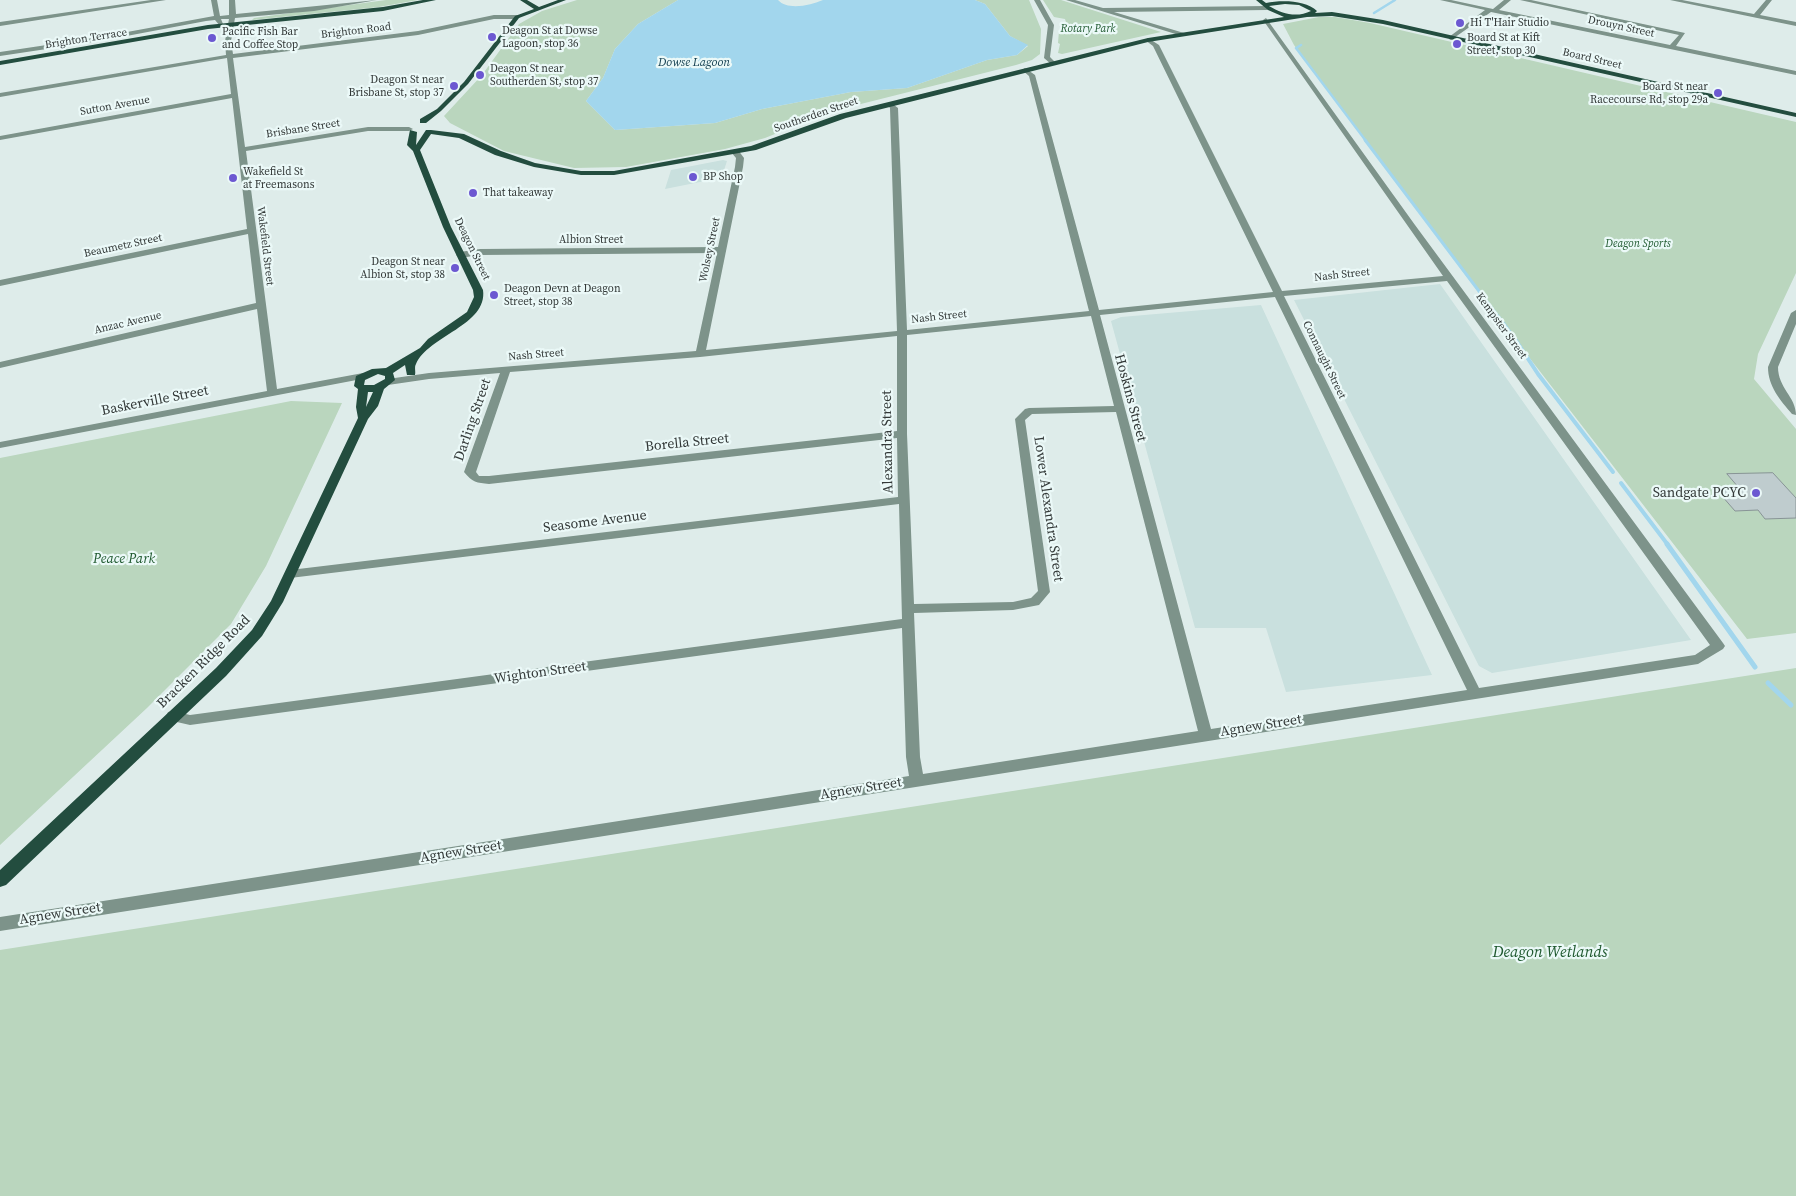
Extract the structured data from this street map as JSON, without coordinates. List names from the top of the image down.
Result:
{
  "streets": {
    "main road": [
      "Brighton Road",
      "Brighton Terrace",
      "Board Street",
      "Southerden Street",
      "Deagon Street",
      "Bracken Ridge Road"
    ],
    "street": [
      "Drouyn Street",
      "Sutton Avenue",
      "Brisbane Street",
      "Albion Street",
      "Beaumetz Street",
      "Wakefield Street",
      "Wolsey Street",
      "Nash Street",
      "Anzac Avenue",
      "Kempster Street",
      "Connaught Street",
      "Hoskins Street",
      "Baskerville Street",
      "Darling Street",
      "Alexandra Street",
      "Borella Street",
      "Lower Alexandra Street",
      "Seasome Avenue",
      "Wighton Street",
      "Agnew Street"
    ]
  },
  "crossings": [
    ["Brighton Road", "Wakefield Street"],
    ["Board Street", "Southerden Street"],
    ["Sutton Avenue", "Wakefield Street"],
    ["Southerden Street", "Brisbane Street"],
    ["Southerden Street", "Deagon Street"],
    ["Southerden Street", "Wolsey Street"],
    ["Southerden Street", "Kempster Street"],
    ["Southerden Street", "Connaught Street"],
    ["Southerden Street", "Hoskins Street"],
    ["Southerden Street", "Alexandra Street"],
    ["Brisbane Street", "Wakefield Street"],
    ["Brisbane Street", "Deagon Street"],
    ["Albion Street", "Deagon Street"],
    ["Albion Street", "Wolsey Street"],
    ["Beaumetz Street", "Wakefield Street"],
    ["Wakefield Street", "Anzac Avenue"],
    ["Wakefield Street", "Baskerville Street"],
    ["Deagon Street", "Nash Street"],
    ["Deagon Street", "Baskerville Street"],
    ["Deagon Street", "Bracken Ridge Road"],
    ["Wolsey Street", "Nash Street"],
    ["Nash Street", "Kempster Street"],
    ["Nash Street", "Connaught Street"],
    ["Nash Street", "Hoskins Street"],
    ["Nash Street", "Darling Street"],
    ["Nash Street", "Alexandra Street"],
    ["Nash Street", "Bracken Ridge Road"],
    ["Kempster Street", "Agnew Street"],
    ["Connaught Street", "Agnew Street"],
    ["Hoskins Street", "Lower Alexandra Street"],
    ["Hoskins Street", "Agnew Street"],
    ["Baskerville Street", "Bracken Ridge Road"],
    ["Darling Street", "Borella Street"],
    ["Alexandra Street", "Borella Street"],
    ["Alexandra Street", "Lower Alexandra Street"],
    ["Alexandra Street", "Seasome Avenue"],
    ["Alexandra Street", "Wighton Street"],
    ["Alexandra Street", "Agnew Street"],
    ["Seasome Avenue", "Bracken Ridge Road"],
    ["Bracken Ridge Road", "Wighton Street"]
  ],
  "water": ["Dowse Lagoon"],
  "parks": [
    "Rotary Park",
    "Deagon Sports",
    "Peace Park",
    "Deagon Wetlands"
  ],
  "places": [
    "Hi T'Hair Studio",
    "Deagon St at Dowse Lagoon, stop 36",
    "Pacific Fish Bar and Coffee Stop",
    "Board St at Kift Street, stop 30",
    "Deagon St near Southerden St, stop 37",
    "Deagon St near Brisbane St, stop 37",
    "Board St near Racecourse Rd, stop 29a",
    "BP Shop",
    "Wakefield St at Freemasons",
    "That takeaway",
    "Deagon St near Albion St, stop 38",
    "Deagon Devn at Deagon Street, stop 38",
    "Sandgate PCYC"
  ]
}
